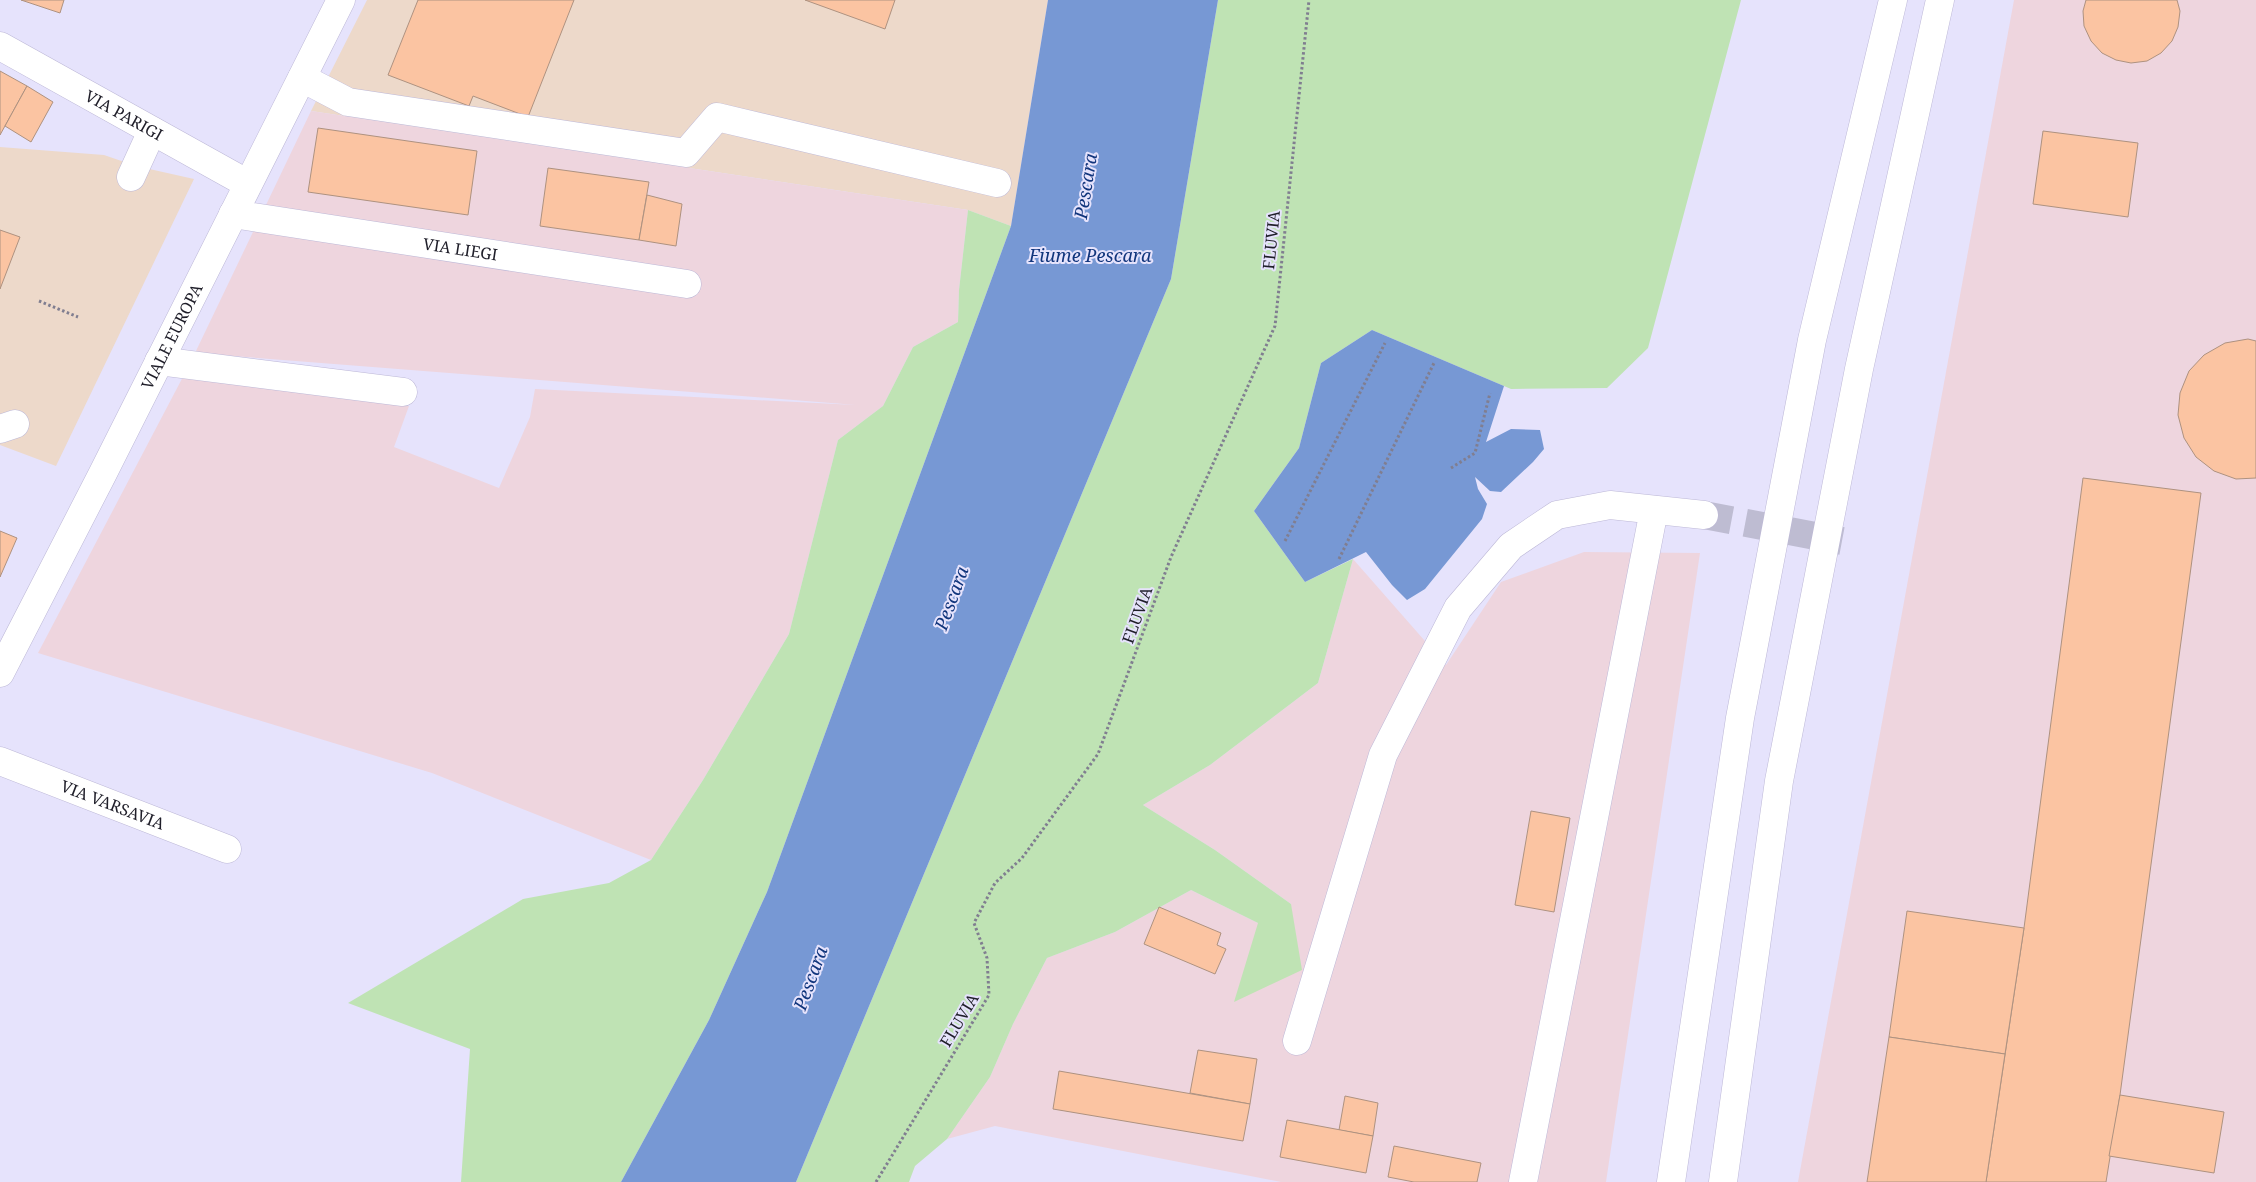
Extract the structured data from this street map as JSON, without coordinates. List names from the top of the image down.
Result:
{
  "streets": {
    "main road": [
      "VIA PARIGI",
      "VIA LIEGI",
      "VIALE EUROPA",
      "VIA VARSAVIA"
    ],
    "path": ["FLUVIA"]
  },
  "crossings": [
    ["VIA PARIGI", "VIALE EUROPA"],
    ["VIA LIEGI", "VIALE EUROPA"]
  ],
  "water": ["Pescara", "Fiume Pescara"]
}
